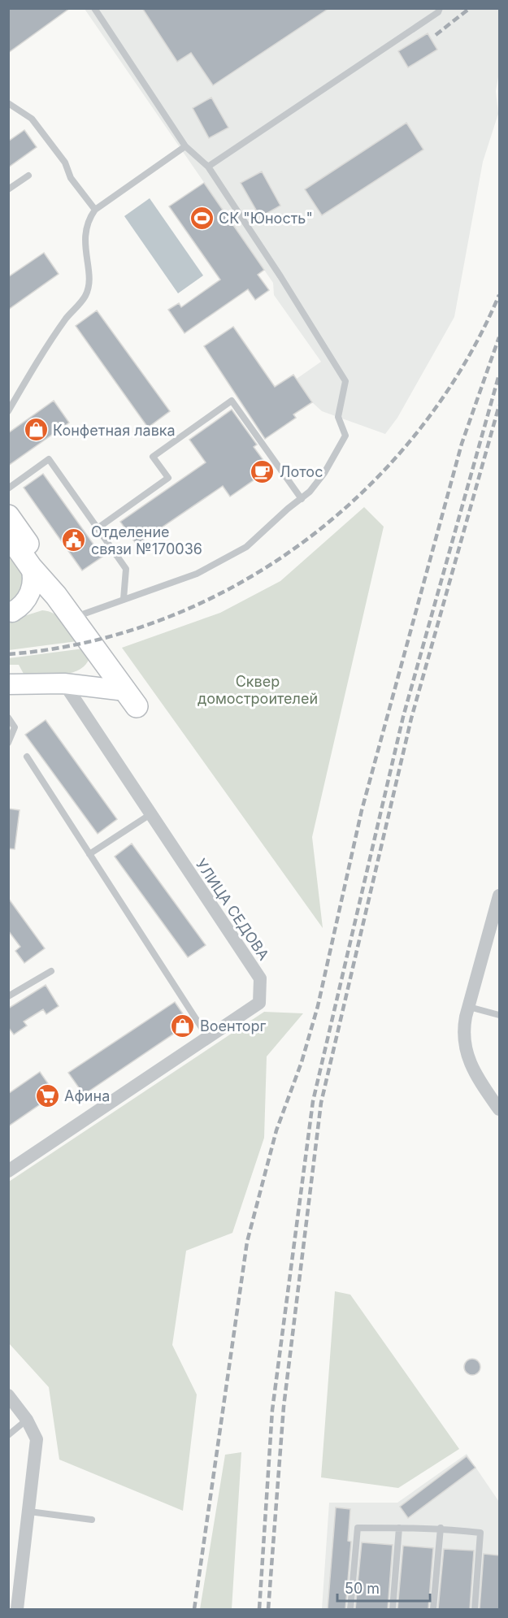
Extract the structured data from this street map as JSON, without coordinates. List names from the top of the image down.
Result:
{
  "streets": {
    "street": ["УЛИЦА СЕДОВА"]
  },
  "parks": ["Сквер домостроителей"],
  "places": {
    "sports": ["СК \"Юность\""],
    "shop": ["Конфетная лавка", "Военторг"],
    "cafe": ["Лотос"],
    "public building": ["Отделение связи №170036"],
    "supermarket": ["Афина"]
  },
  "scale_bar": "50 m"
}
